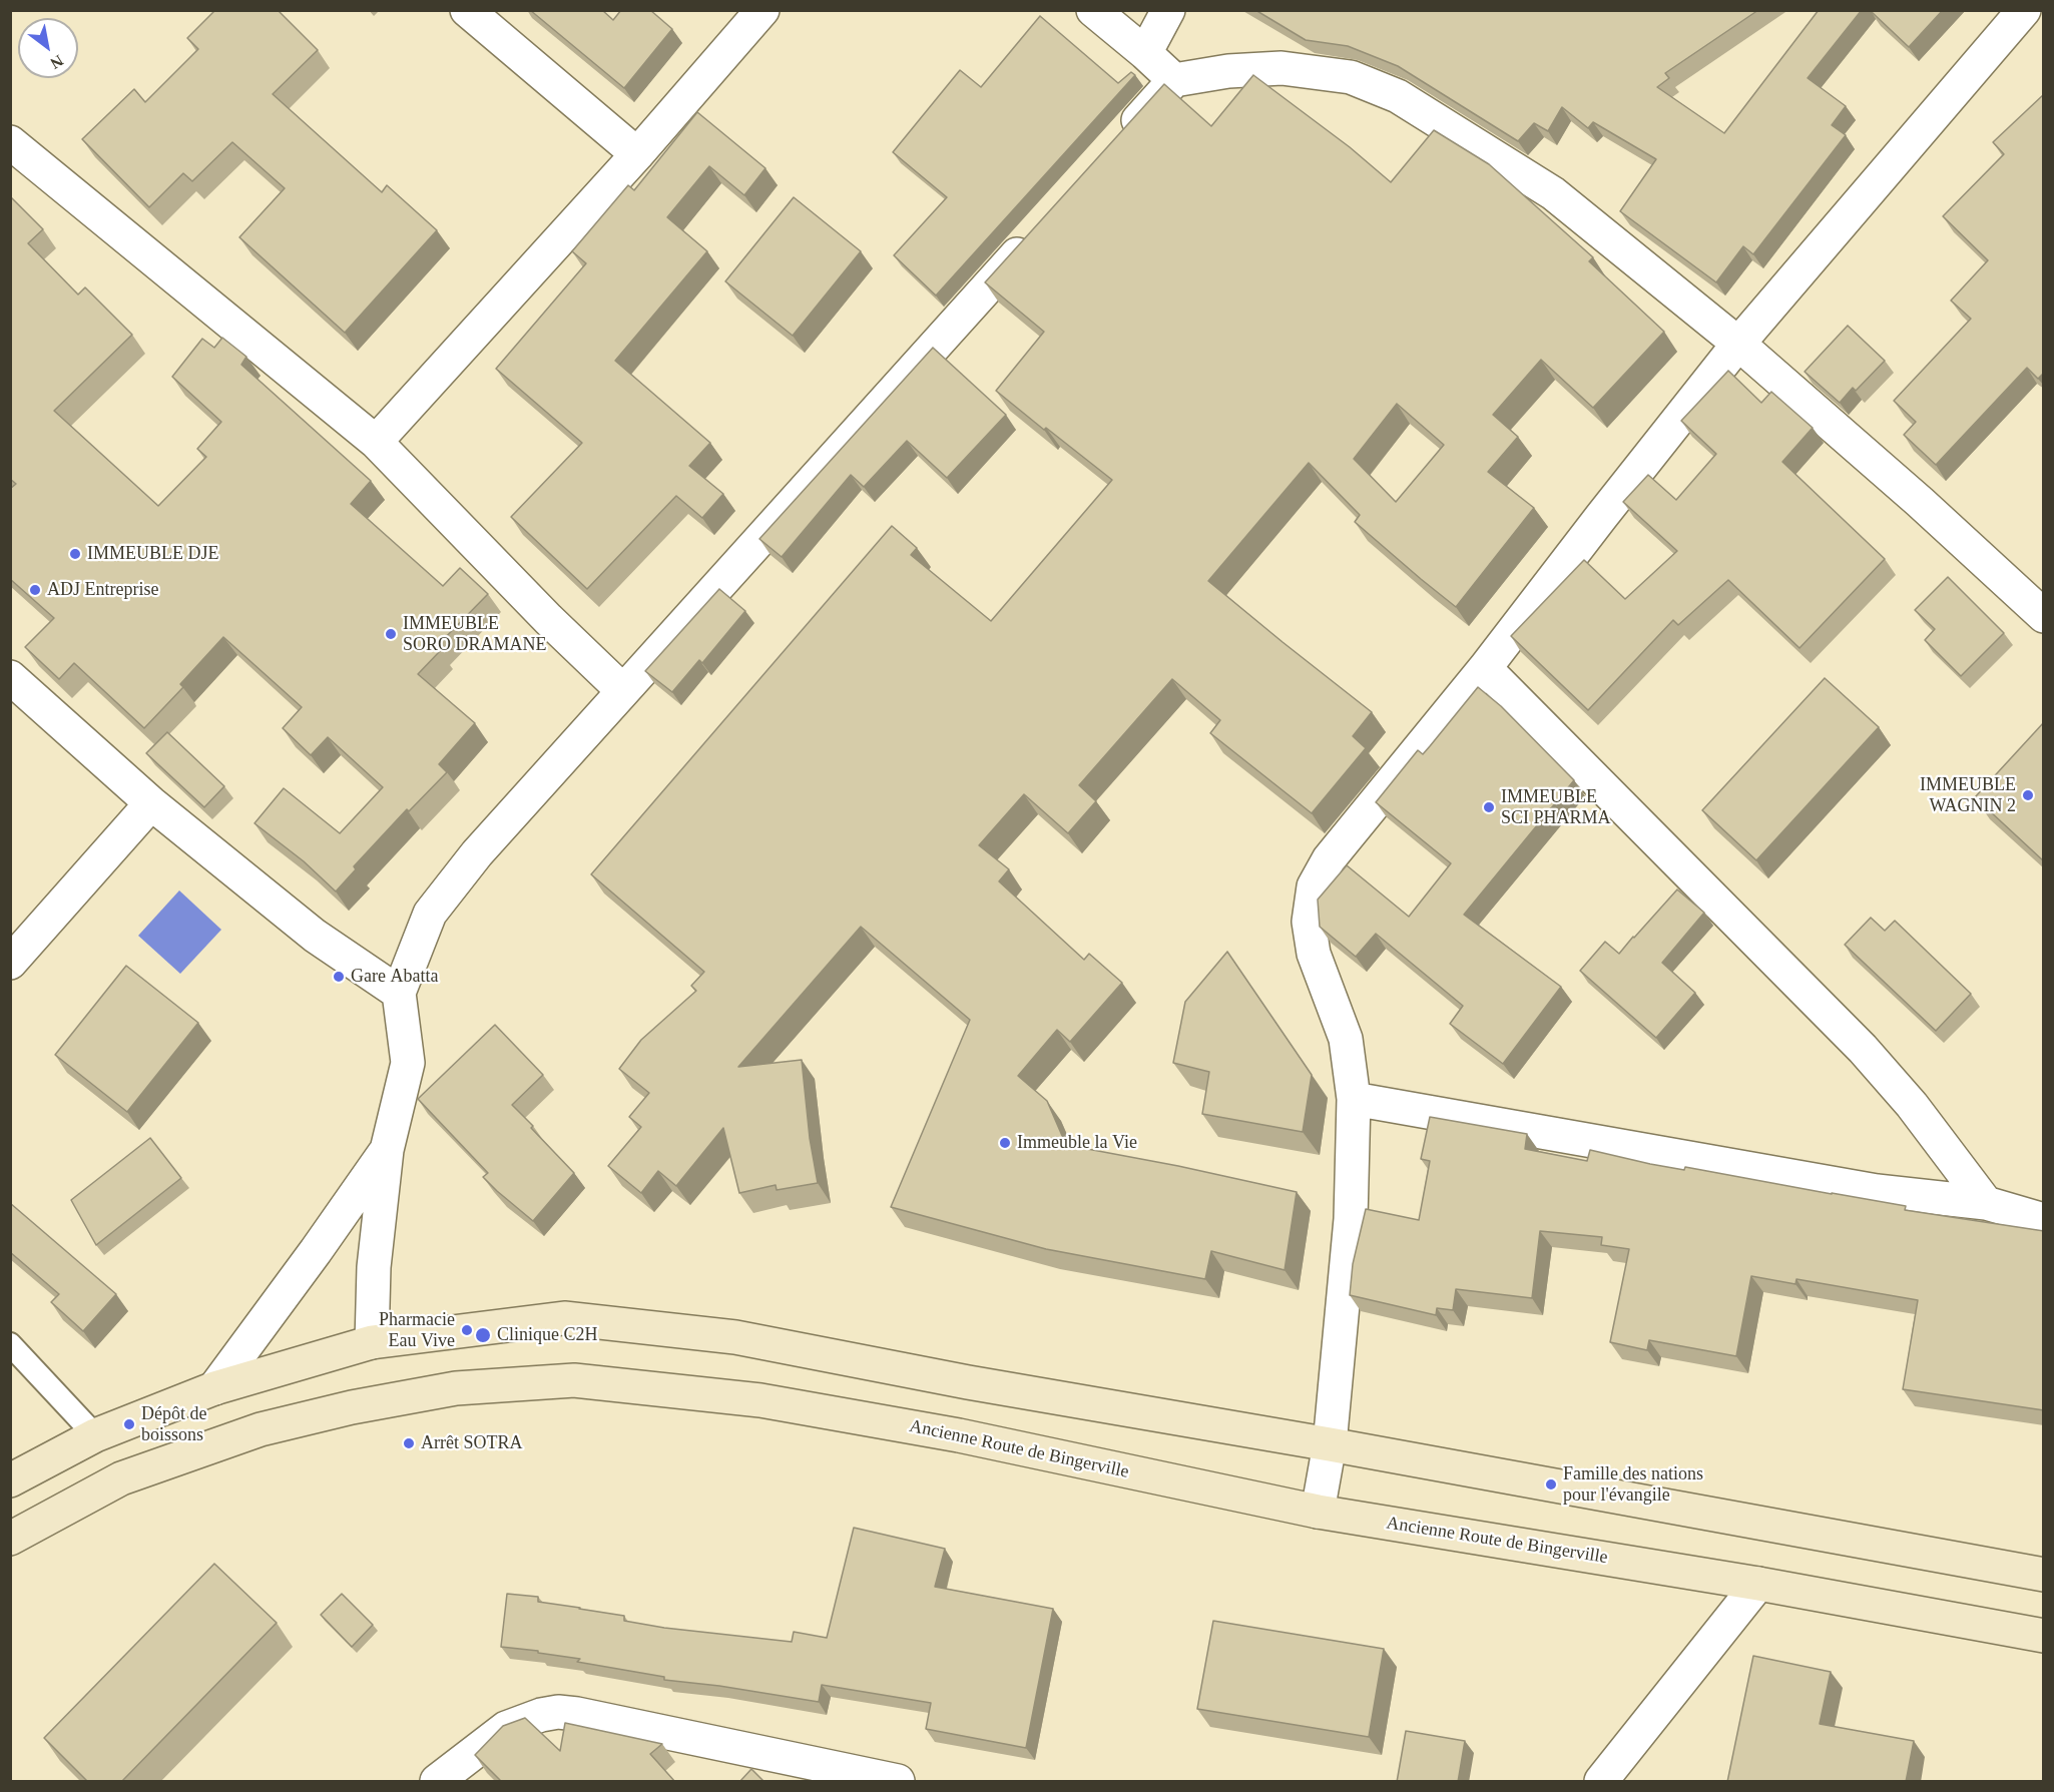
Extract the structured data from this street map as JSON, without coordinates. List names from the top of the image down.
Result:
{
  "streets": {
    "street": ["Ancienne Route de Bingerville"]
  },
  "places": [
    "IMMEUBLE DJE",
    "ADJ Entreprise",
    "IMMEUBLE SORO DRAMANE",
    "IMMEUBLE WAGNIN 2",
    "IMMEUBLE SCI PHARMA",
    "Gare Abatta",
    "Immeuble la Vie",
    "Pharmacie Eau Vive",
    "Clinique C2H",
    "Dépôt de boissons",
    "Arrêt SOTRA",
    "Famille des nations pour l'évangile"
  ],
  "north": "bottom right"
}
